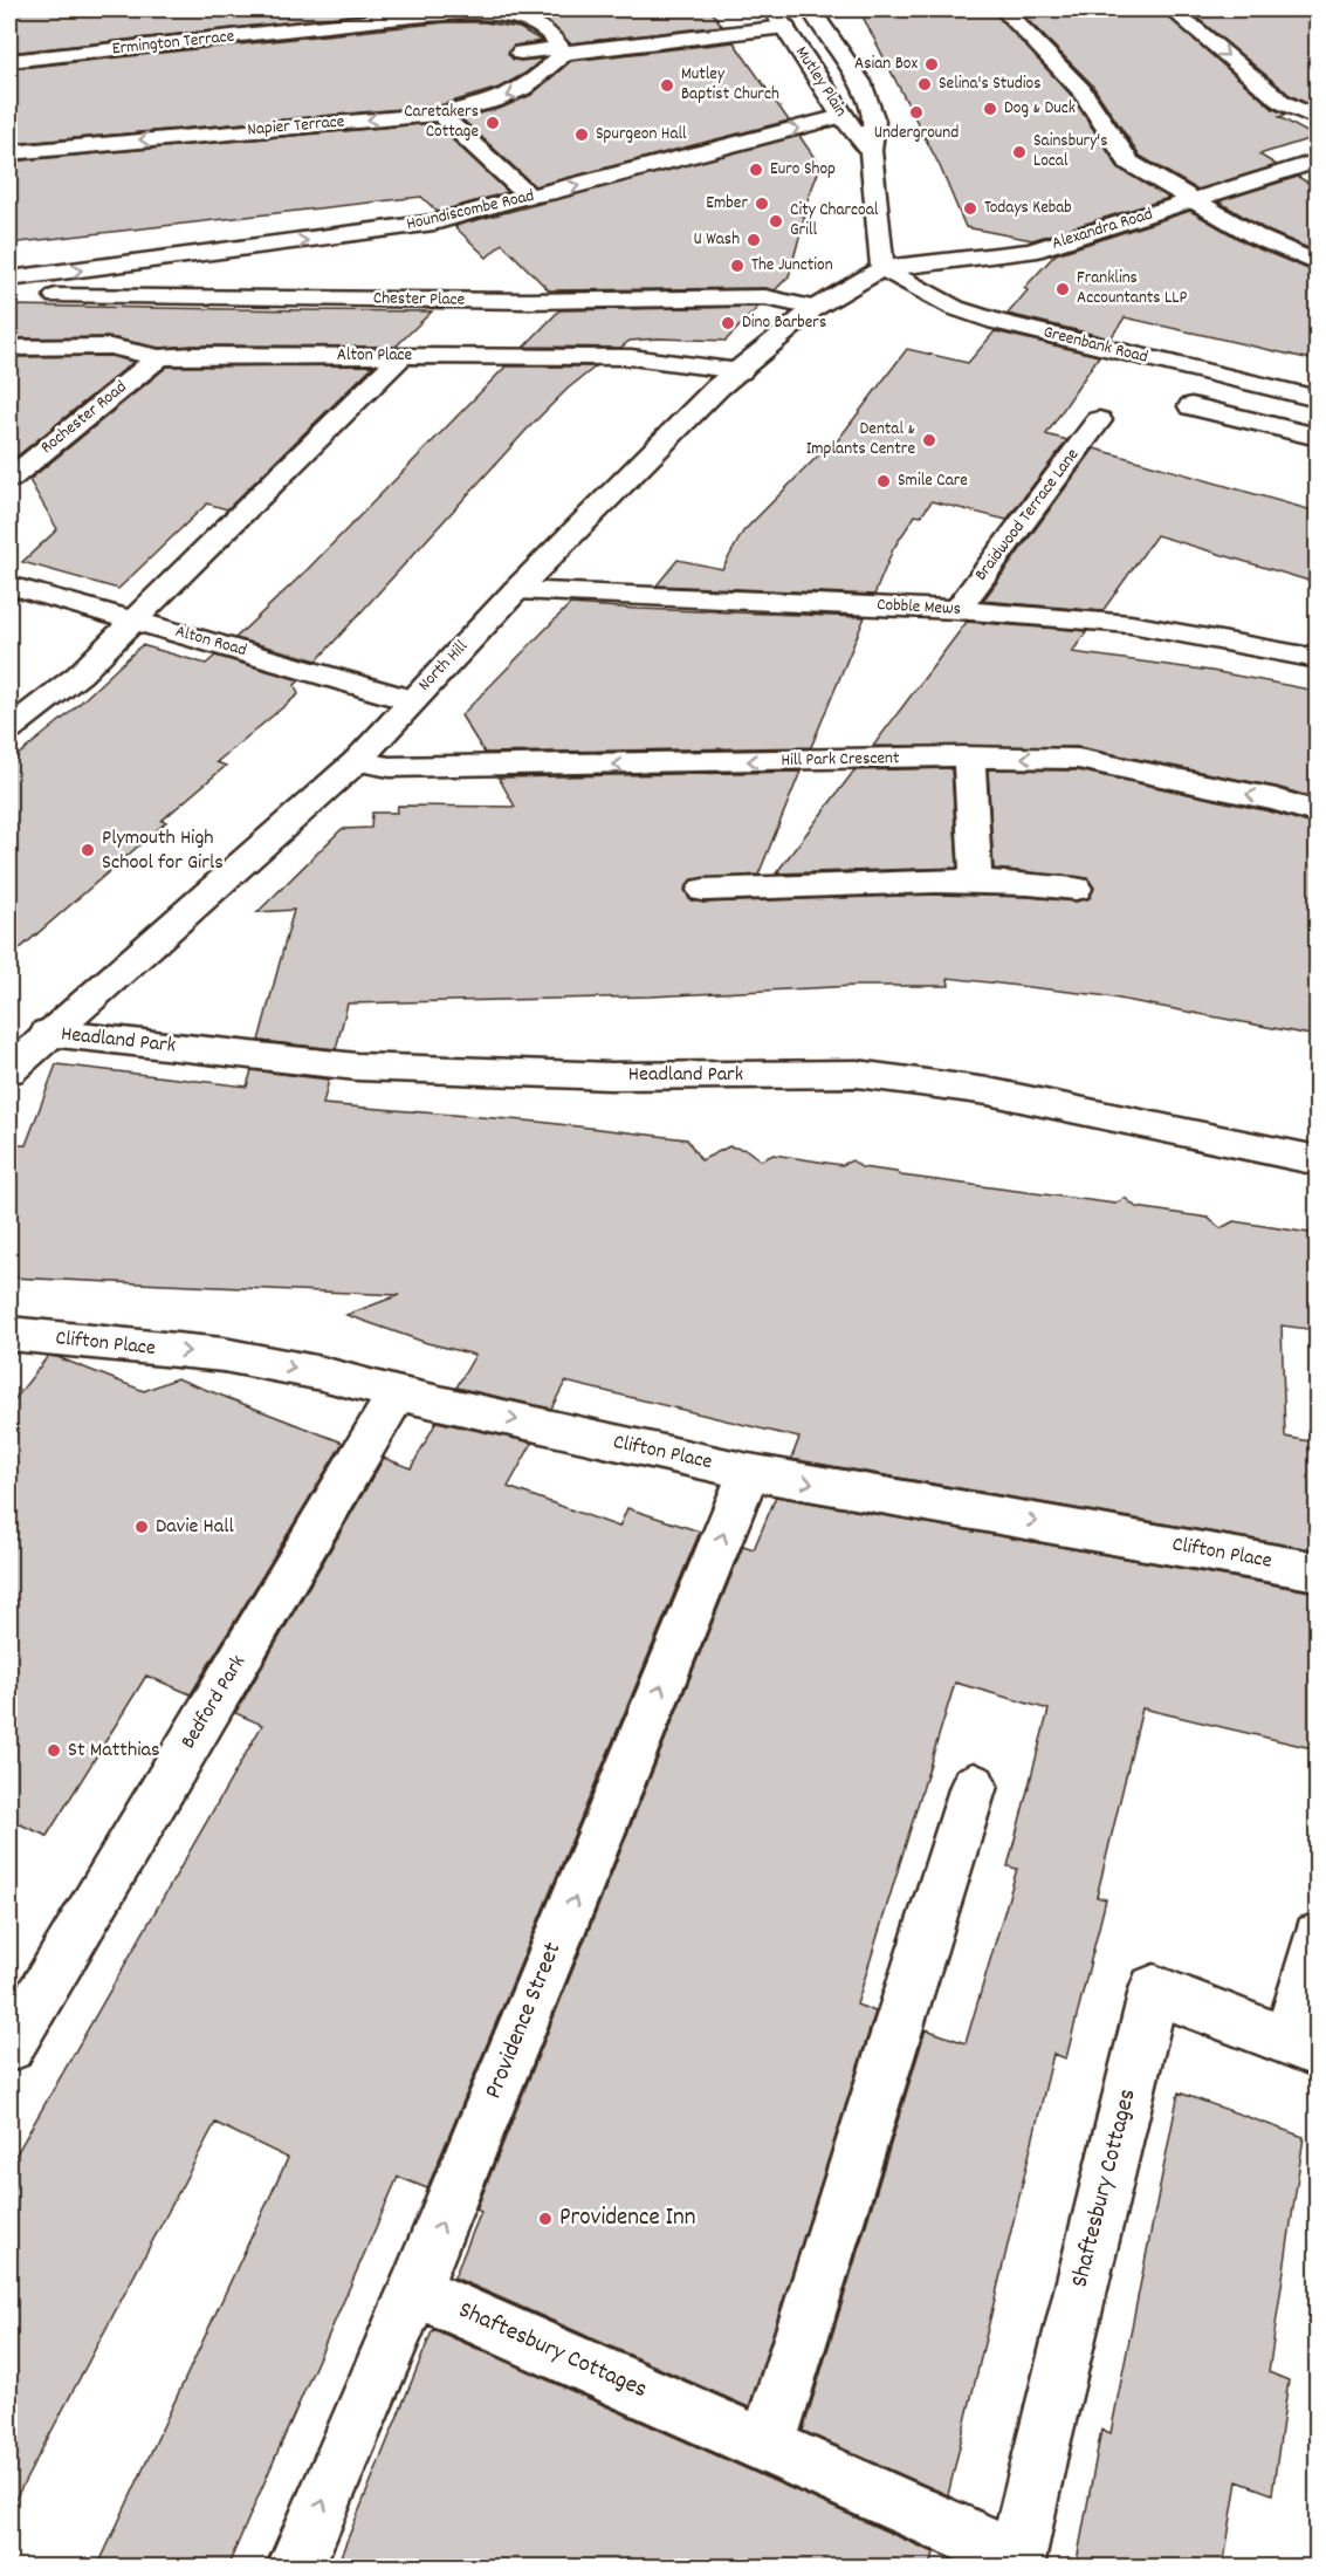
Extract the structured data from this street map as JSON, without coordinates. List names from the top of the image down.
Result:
{
  "streets": {
    "street": [
      "Ermington Terrace",
      "Mutley Plain",
      "Napier Terrace",
      "Houndiscombe Road",
      "Alexandra Road",
      "Chester Place",
      "Greenbank Road",
      "Alton Place",
      "Rochester Road",
      "Braidwood Terrace Lane",
      "Cobble Mews",
      "Alton Road",
      "North Hill",
      "Hill Park Crescent",
      "Headland Park",
      "Clifton Place",
      "Bedford Park",
      "Providence Street",
      "Shaftesbury Cottages"
    ]
  },
  "crossings": [
    ["Ermington Terrace", "Napier Terrace"],
    ["Mutley Plain", "Houndiscombe Road"],
    ["Mutley Plain", "Alexandra Road"],
    ["Mutley Plain", "Greenbank Road"],
    ["Mutley Plain", "North Hill"],
    ["Alexandra Road", "Greenbank Road"],
    ["Alexandra Road", "North Hill"],
    ["Chester Place", "North Hill"],
    ["Greenbank Road", "North Hill"],
    ["Alton Place", "Rochester Road"],
    ["Alton Place", "North Hill"],
    ["Braidwood Terrace Lane", "Cobble Mews"],
    ["Cobble Mews", "North Hill"],
    ["Alton Road", "North Hill"],
    ["North Hill", "Hill Park Crescent"],
    ["North Hill", "Headland Park"],
    ["Clifton Place", "Bedford Park"],
    ["Clifton Place", "Providence Street"],
    ["Providence Street", "Shaftesbury Cottages"]
  ],
  "one_way": ["Napier Terrace", "Clifton Place", "Providence Street"],
  "places": [
    "Asian Box",
    "Selina's Studios",
    "Mutley Baptist Church",
    "Dog & Duck",
    "Underground",
    "Caretakers Cottage",
    "Spurgeon Hall",
    "Sainsbury's Local",
    "Euro Shop",
    "Ember",
    "Todays Kebab",
    "City Charcoal Grill",
    "U Wash",
    "The Junction",
    "Franklins Accountants LLP",
    "Dino Barbers",
    "Dental & Implants Centre",
    "Smile Care",
    "Plymouth High School for Girls",
    "Davie Hall",
    "St Matthias",
    "Providence Inn"
  ]
}
